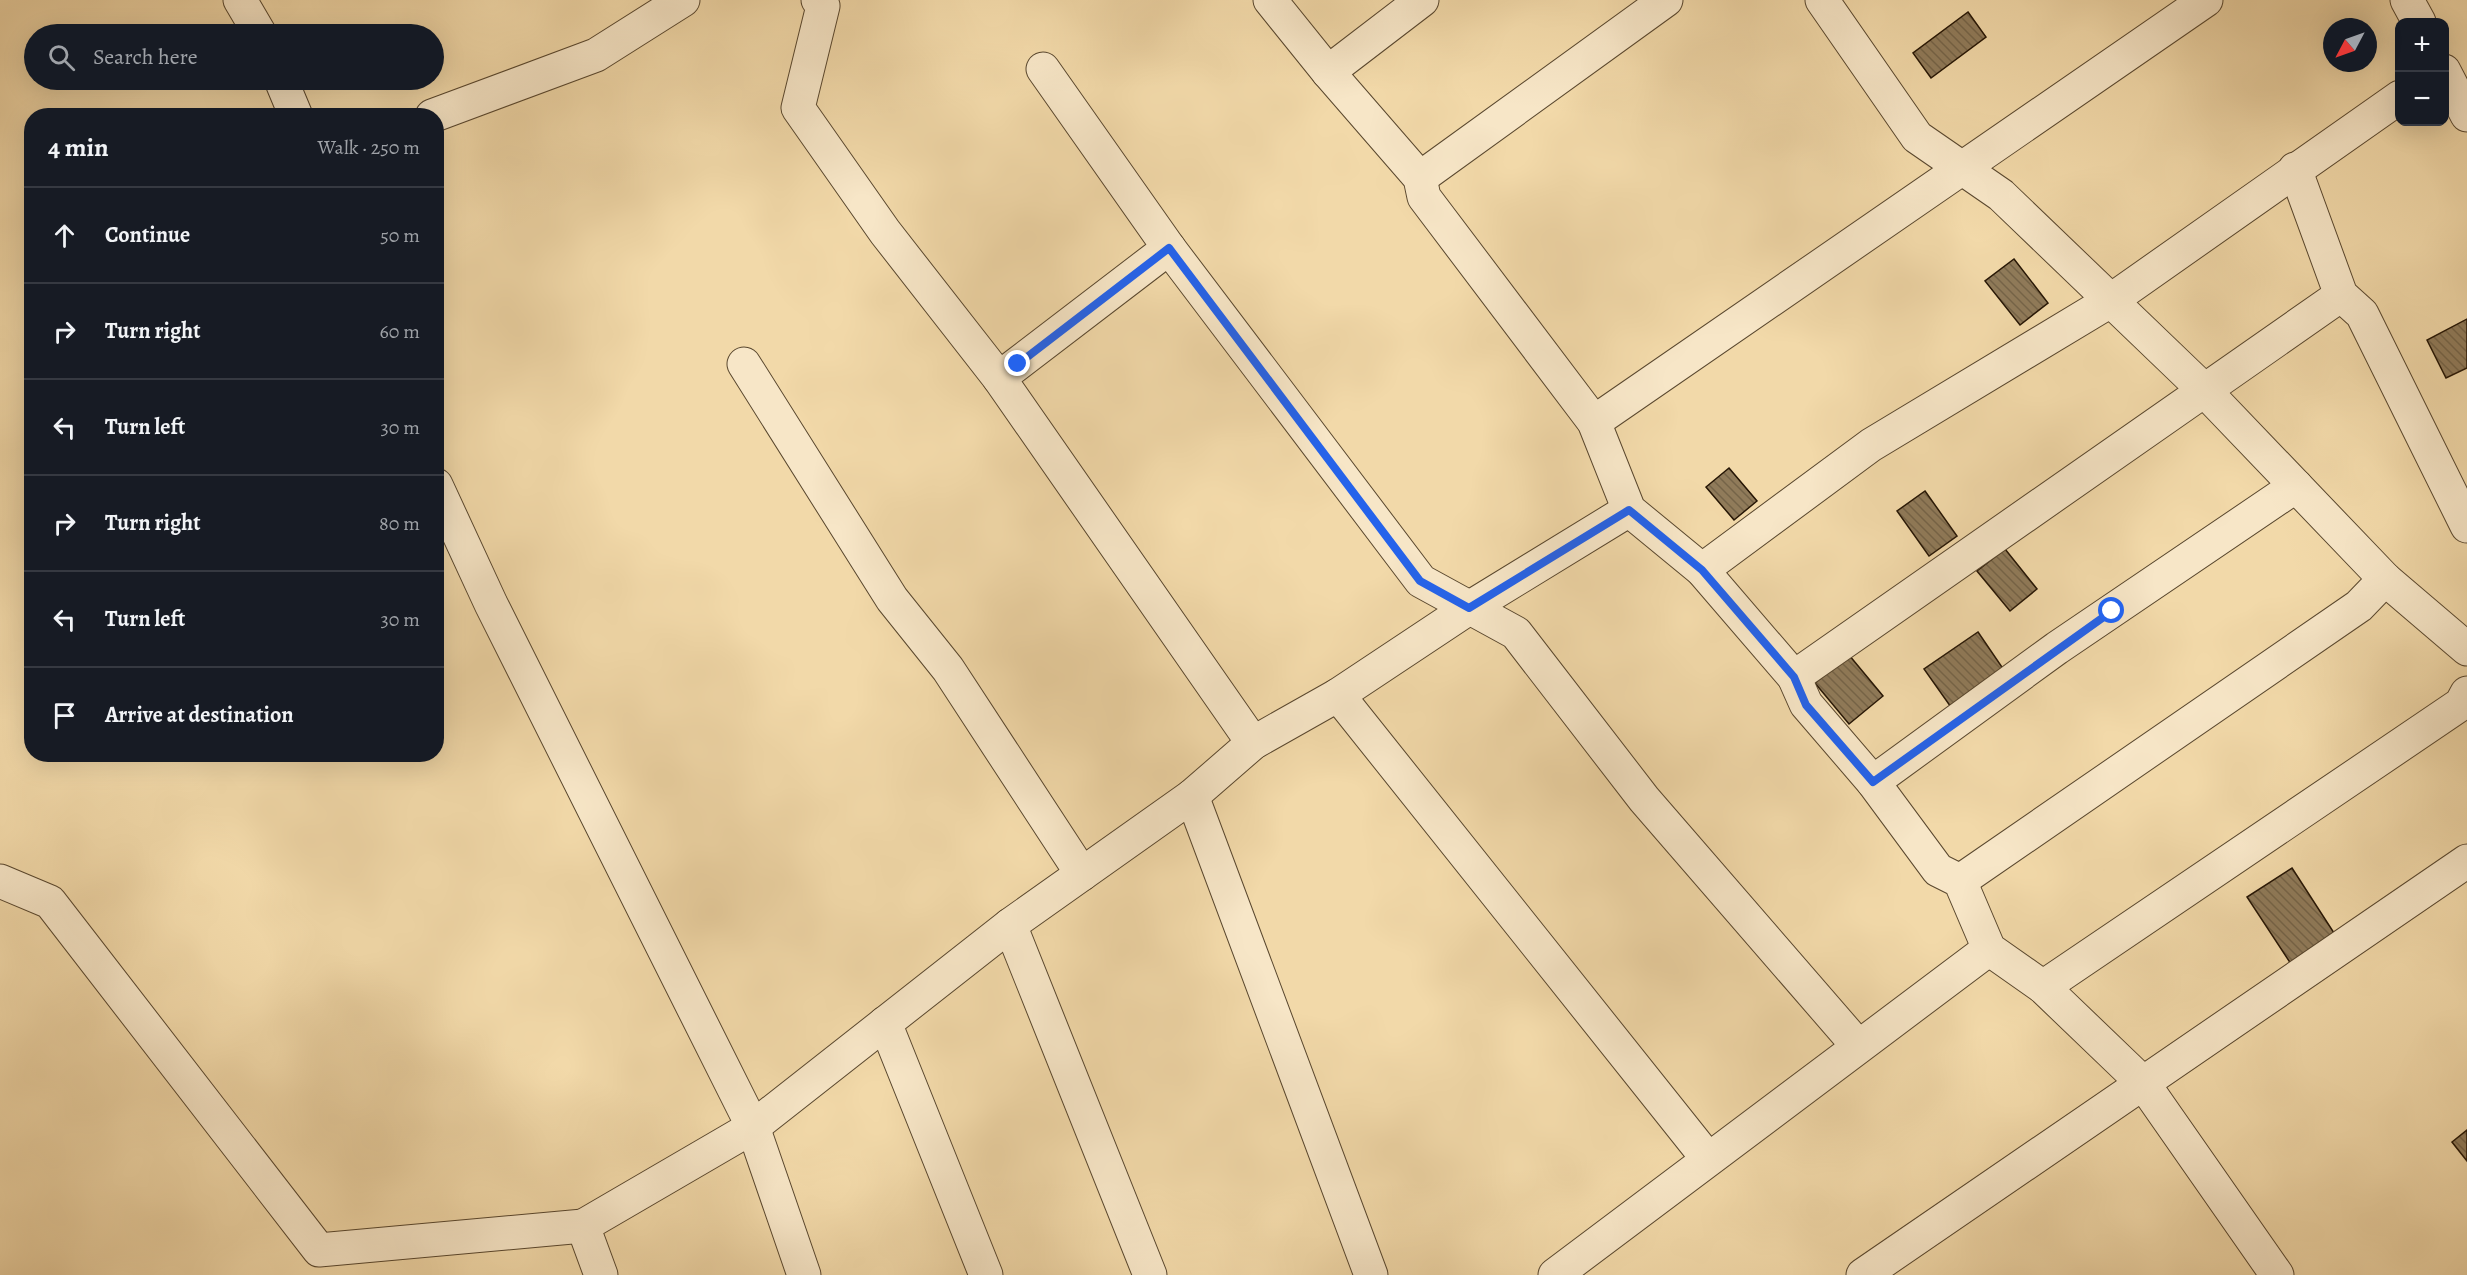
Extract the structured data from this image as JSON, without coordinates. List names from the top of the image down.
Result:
{
  "north": "bottom left",
  "page": {
    "map_buttons": ["+", "−"],
    "search": "Search here",
    "heading": ["4 min", "Walk · 250 m"],
    "list": [
      ["Continue", "50 m"],
      ["Turn right", "60 m"],
      ["Turn left", "30 m"],
      ["Turn right", "80 m"],
      ["Turn left", "30 m"],
      "Arrive at destination"
    ]
  }
}
